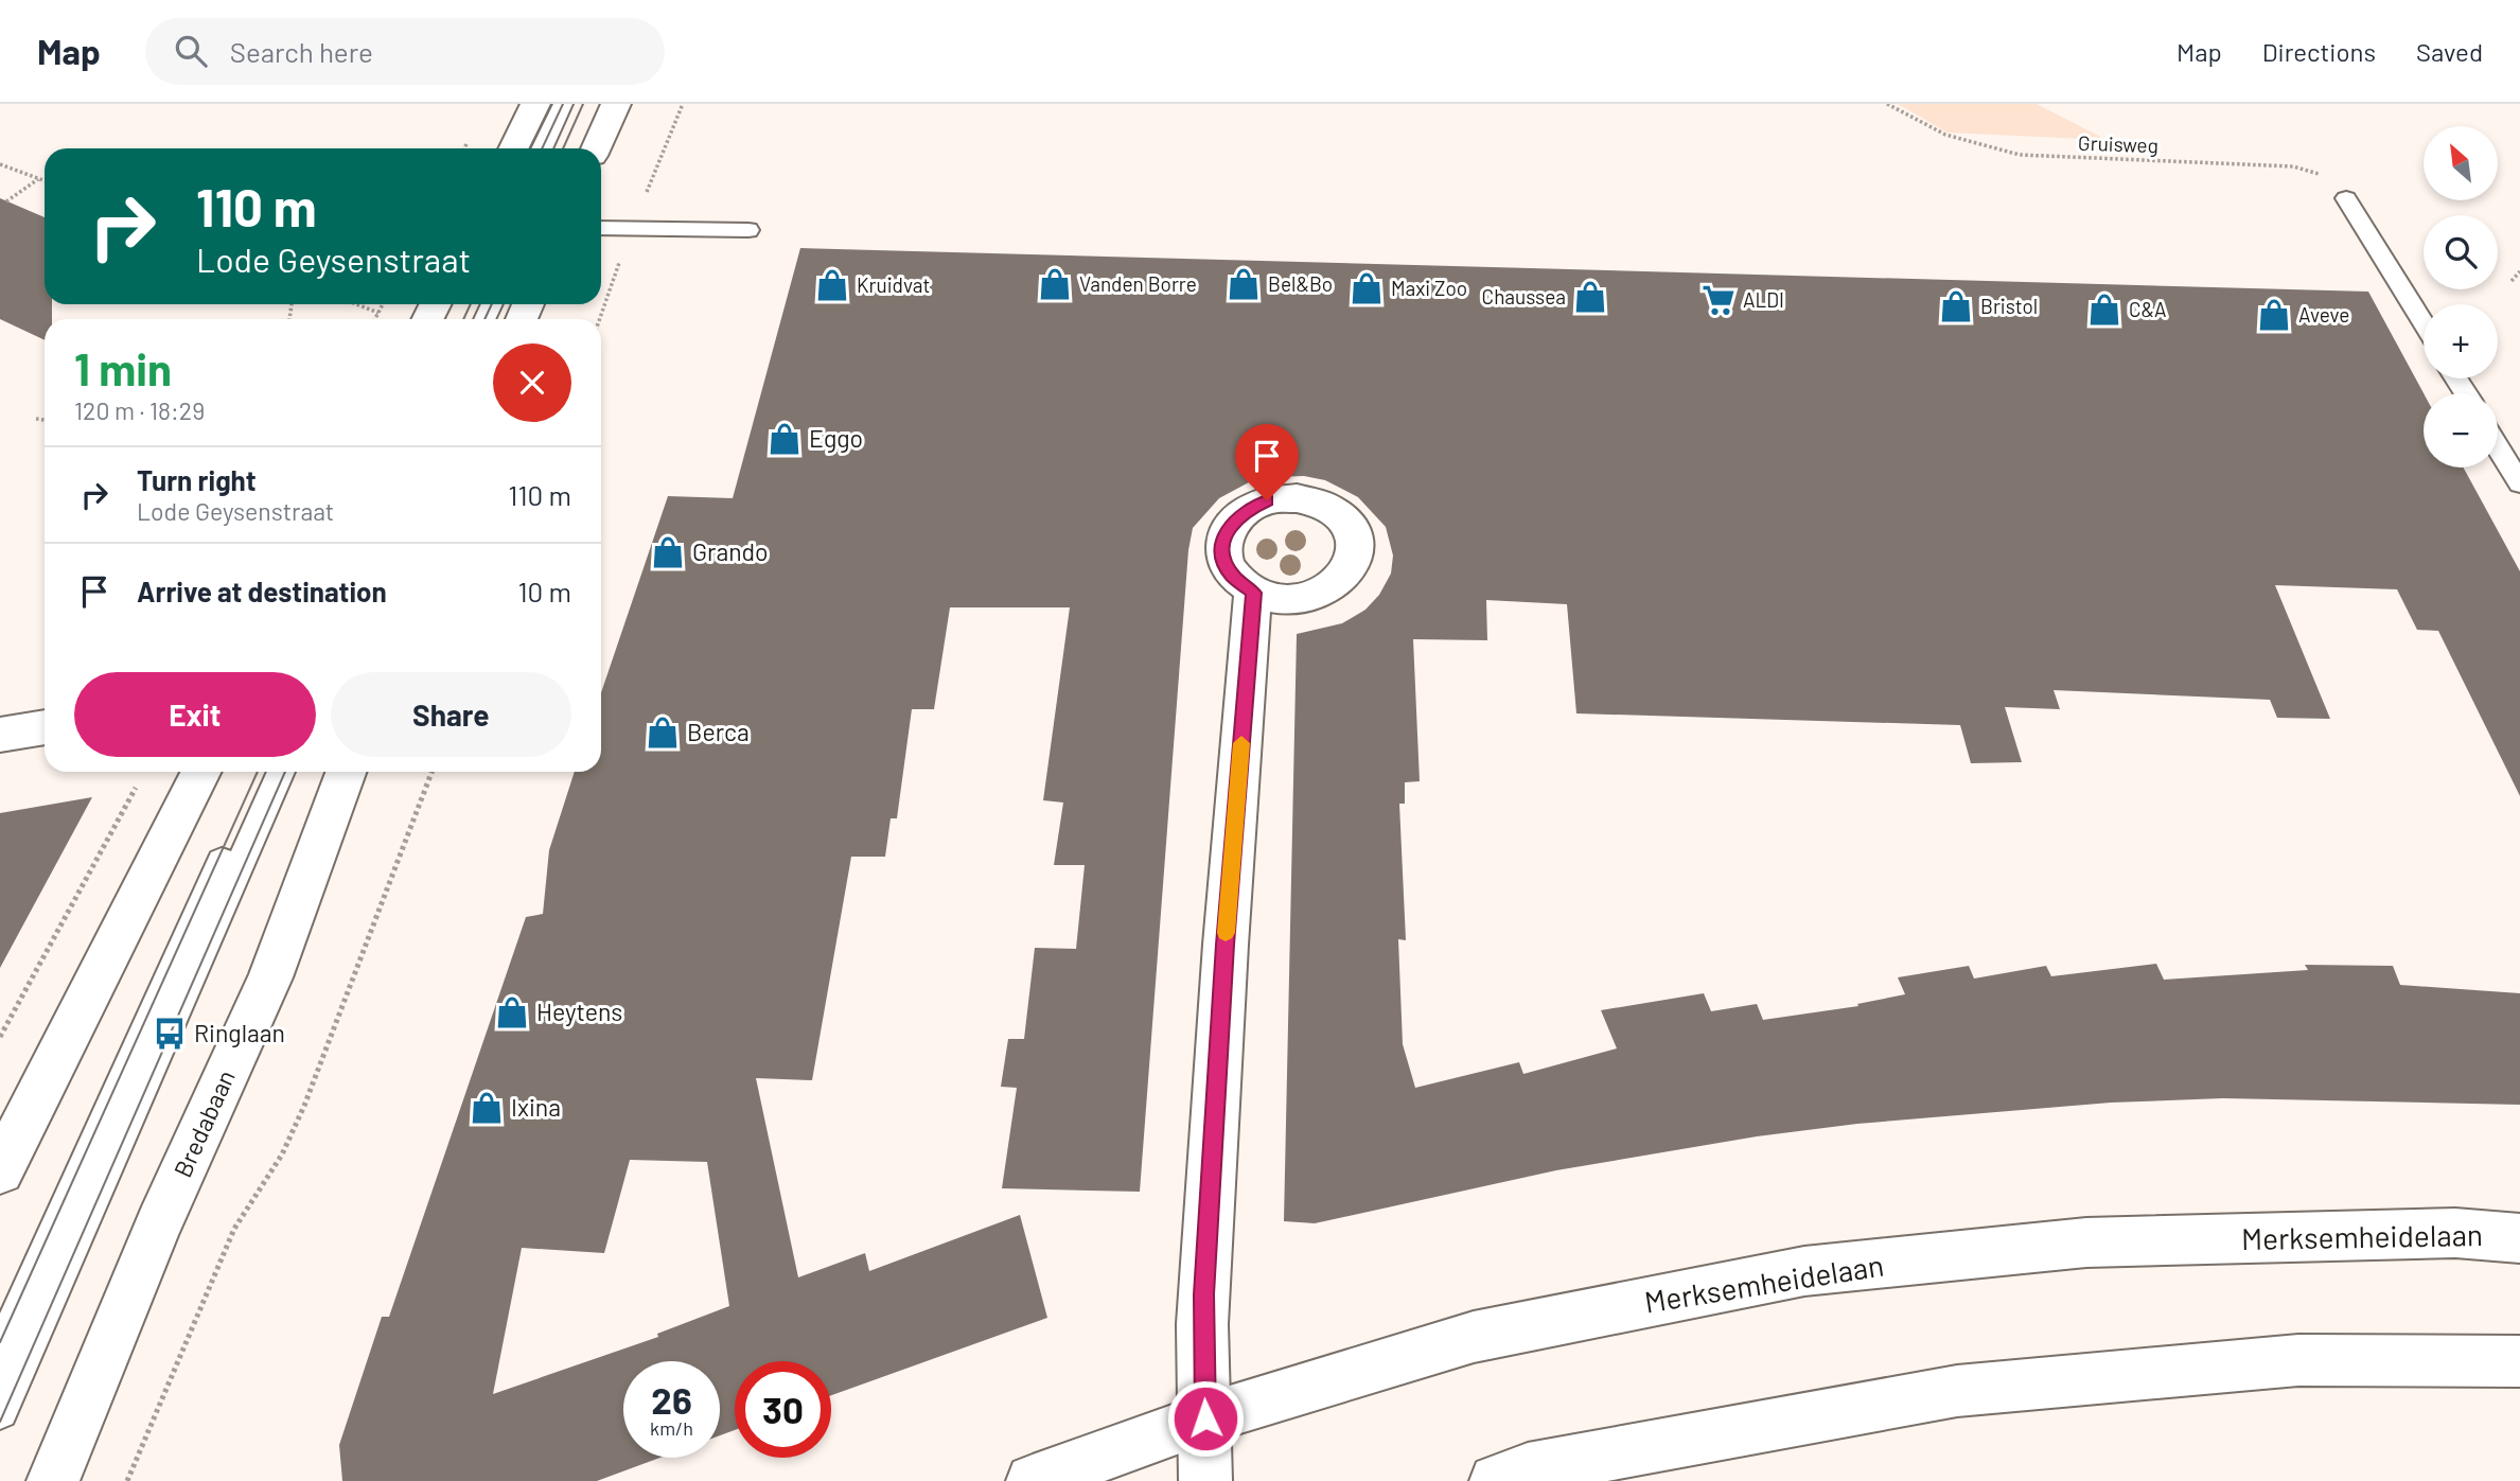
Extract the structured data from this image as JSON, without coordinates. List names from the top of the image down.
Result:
{
  "streets": {
    "street": ["Bredabaan", "Merksemheidelaan"],
    "path": ["Gruisweg"]
  },
  "places": {
    "shop": [
      "Vanden Borre",
      "Bel&Bo",
      "Kruidvat",
      "Maxi Zoo",
      "Chaussea",
      "Bristol",
      "C&A",
      "Aveve",
      "Eggo",
      "Grando",
      "Berca",
      "Heytens",
      "Ixina"
    ],
    "supermarket": ["ALDI"],
    "bus stop": ["Ringlaan"]
  },
  "north": "top left",
  "page": {
    "header": "Map",
    "search": "Search here",
    "nav": ["Map", "Directions", "Saved"],
    "map_buttons": ["+", "−"],
    "turn": ["110 m", "Lode Geysenstraat"],
    "heading": ["1 min", "120 m · 18:29"],
    "list": [
      {
        "name": "Turn right",
        "note": "Lode Geysenstraat",
        "value": "110 m"
      },
      {
        "name": "Arrive at destination",
        "value": "10 m"
      }
    ],
    "buttons": ["Exit", "Share"],
    "speed": "26 km/h",
    "limit": "30"
  }
}
